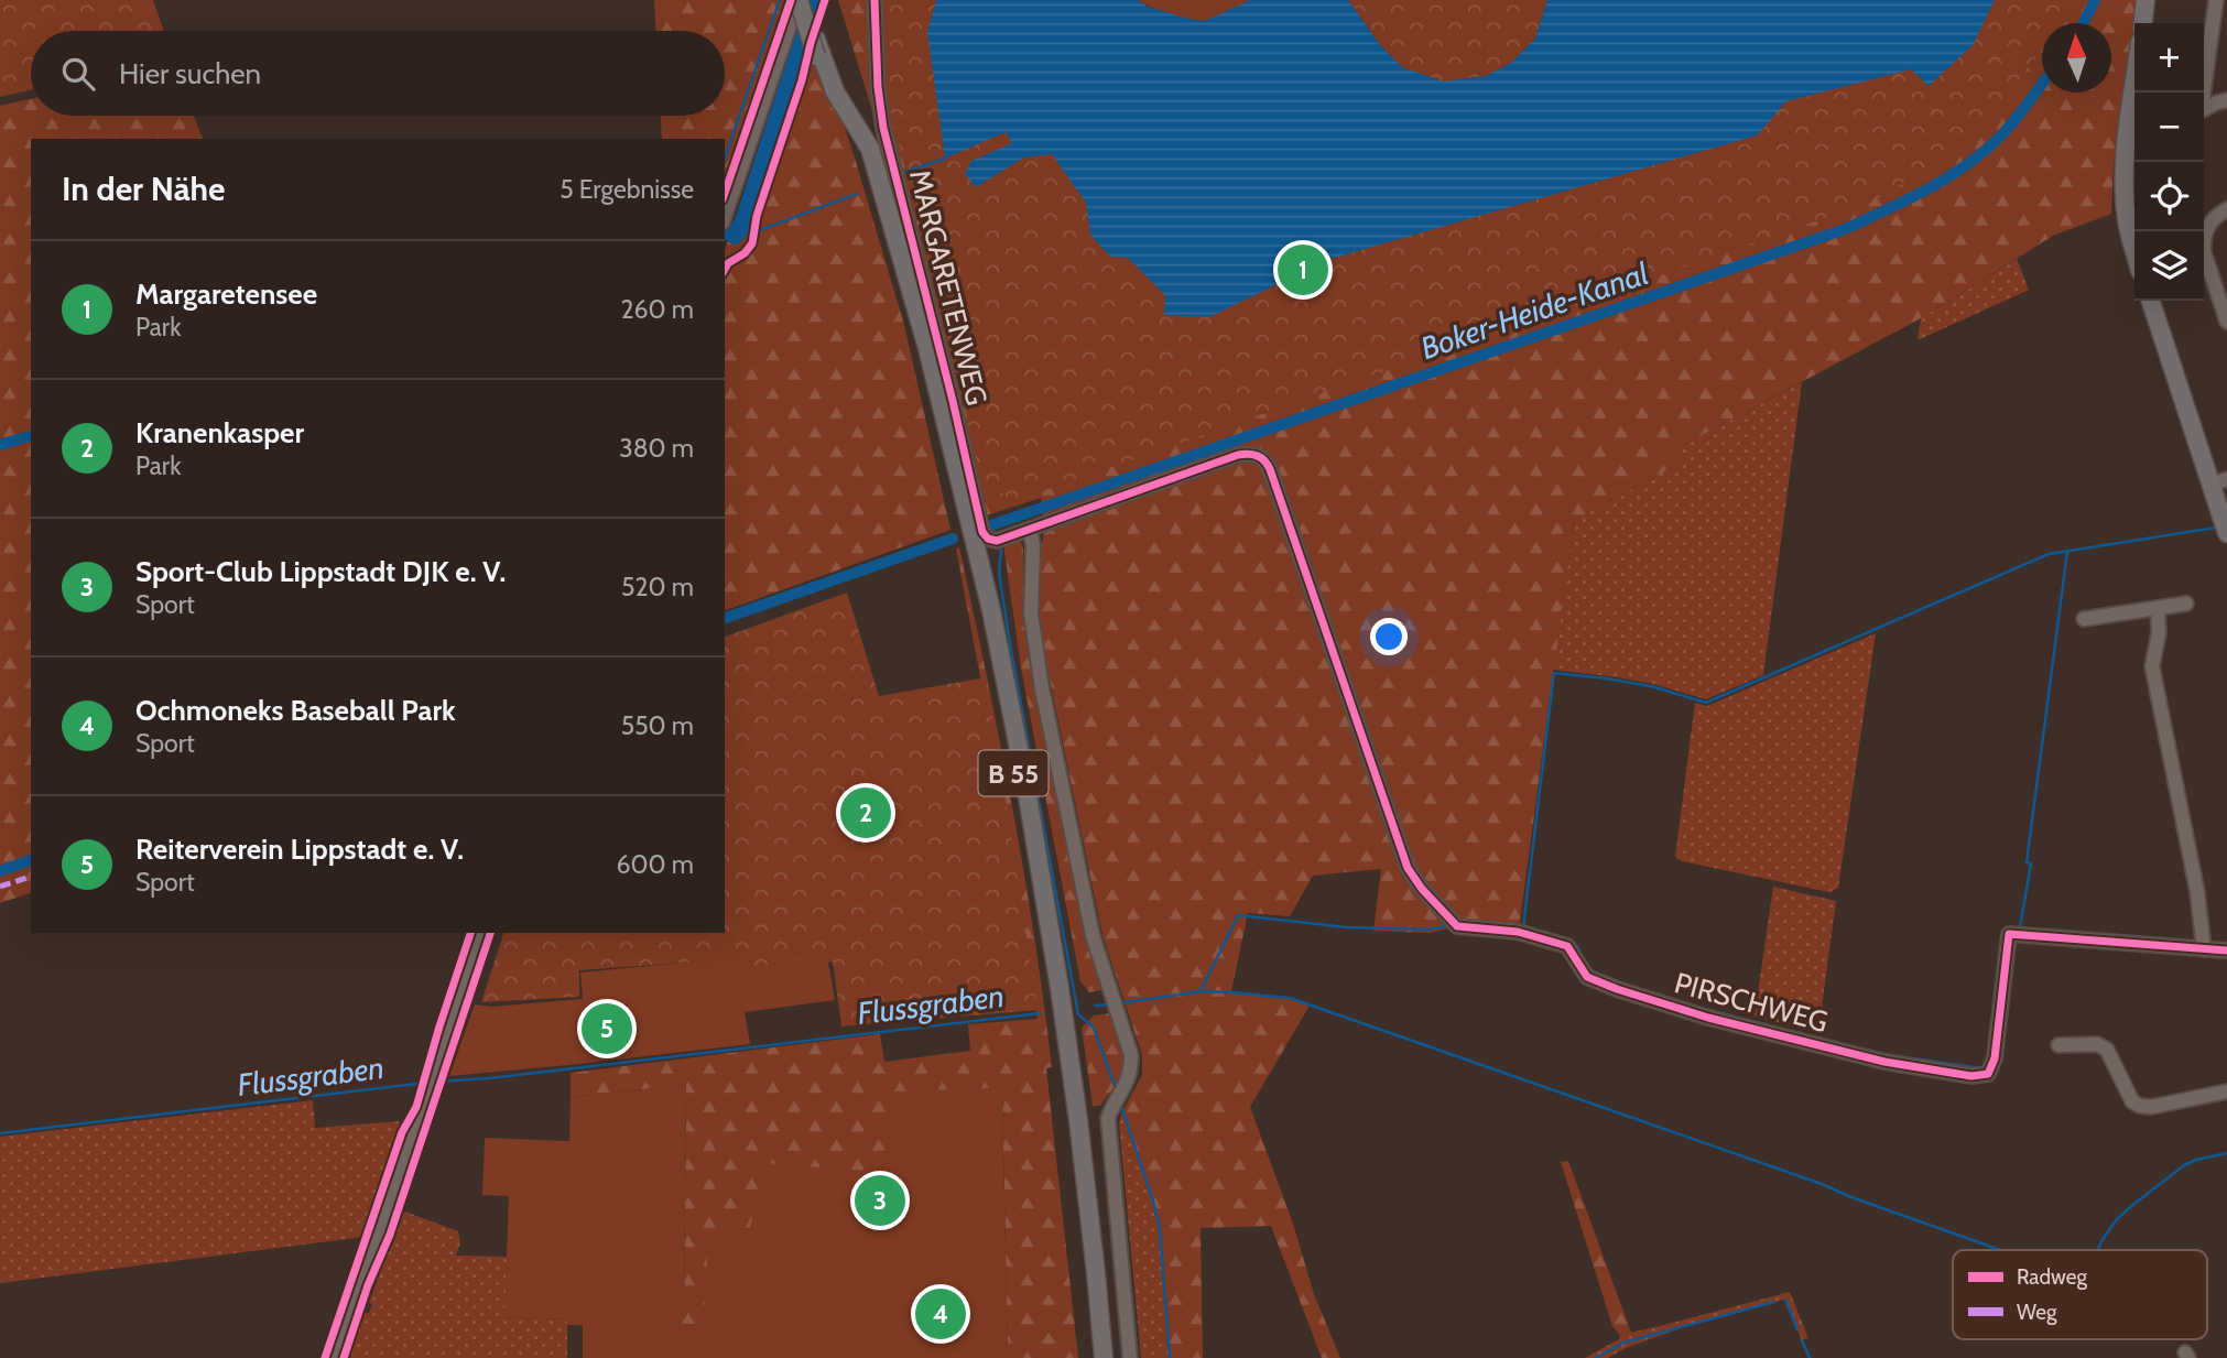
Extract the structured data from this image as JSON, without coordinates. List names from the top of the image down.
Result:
{
  "streets": {
    "main road": ["B 55"],
    "street": ["MARGARETENWEG", "PIRSCHWEG"]
  },
  "crossings": [
    ["MARGARETENWEG", "PIRSCHWEG"]
  ],
  "water": ["Boker-Heide-Kanal", "Flussgraben"],
  "legend": ["Radweg", "Weg"],
  "north": "top",
  "page": {
    "map_buttons": ["+", "−"],
    "search": "Hier suchen",
    "heading": ["In der Nähe", "5 Ergebnisse"],
    "list": [
      {
        "mark": "1",
        "name": "Margaretensee",
        "note": "Park",
        "value": "260 m"
      },
      {
        "mark": "2",
        "name": "Kranenkasper",
        "note": "Park",
        "value": "380 m"
      },
      {
        "mark": "3",
        "name": "Sport-Club Lippstadt DJK e. V.",
        "note": "Sport",
        "value": "520 m"
      },
      {
        "mark": "4",
        "name": "Ochmoneks Baseball Park",
        "note": "Sport",
        "value": "550 m"
      },
      {
        "mark": "5",
        "name": "Reiterverein Lippstadt e. V.",
        "note": "Sport",
        "value": "600 m"
      }
    ],
    "pins": [
      "1",
      "2",
      "5",
      "3",
      "4"
    ]
  }
}
